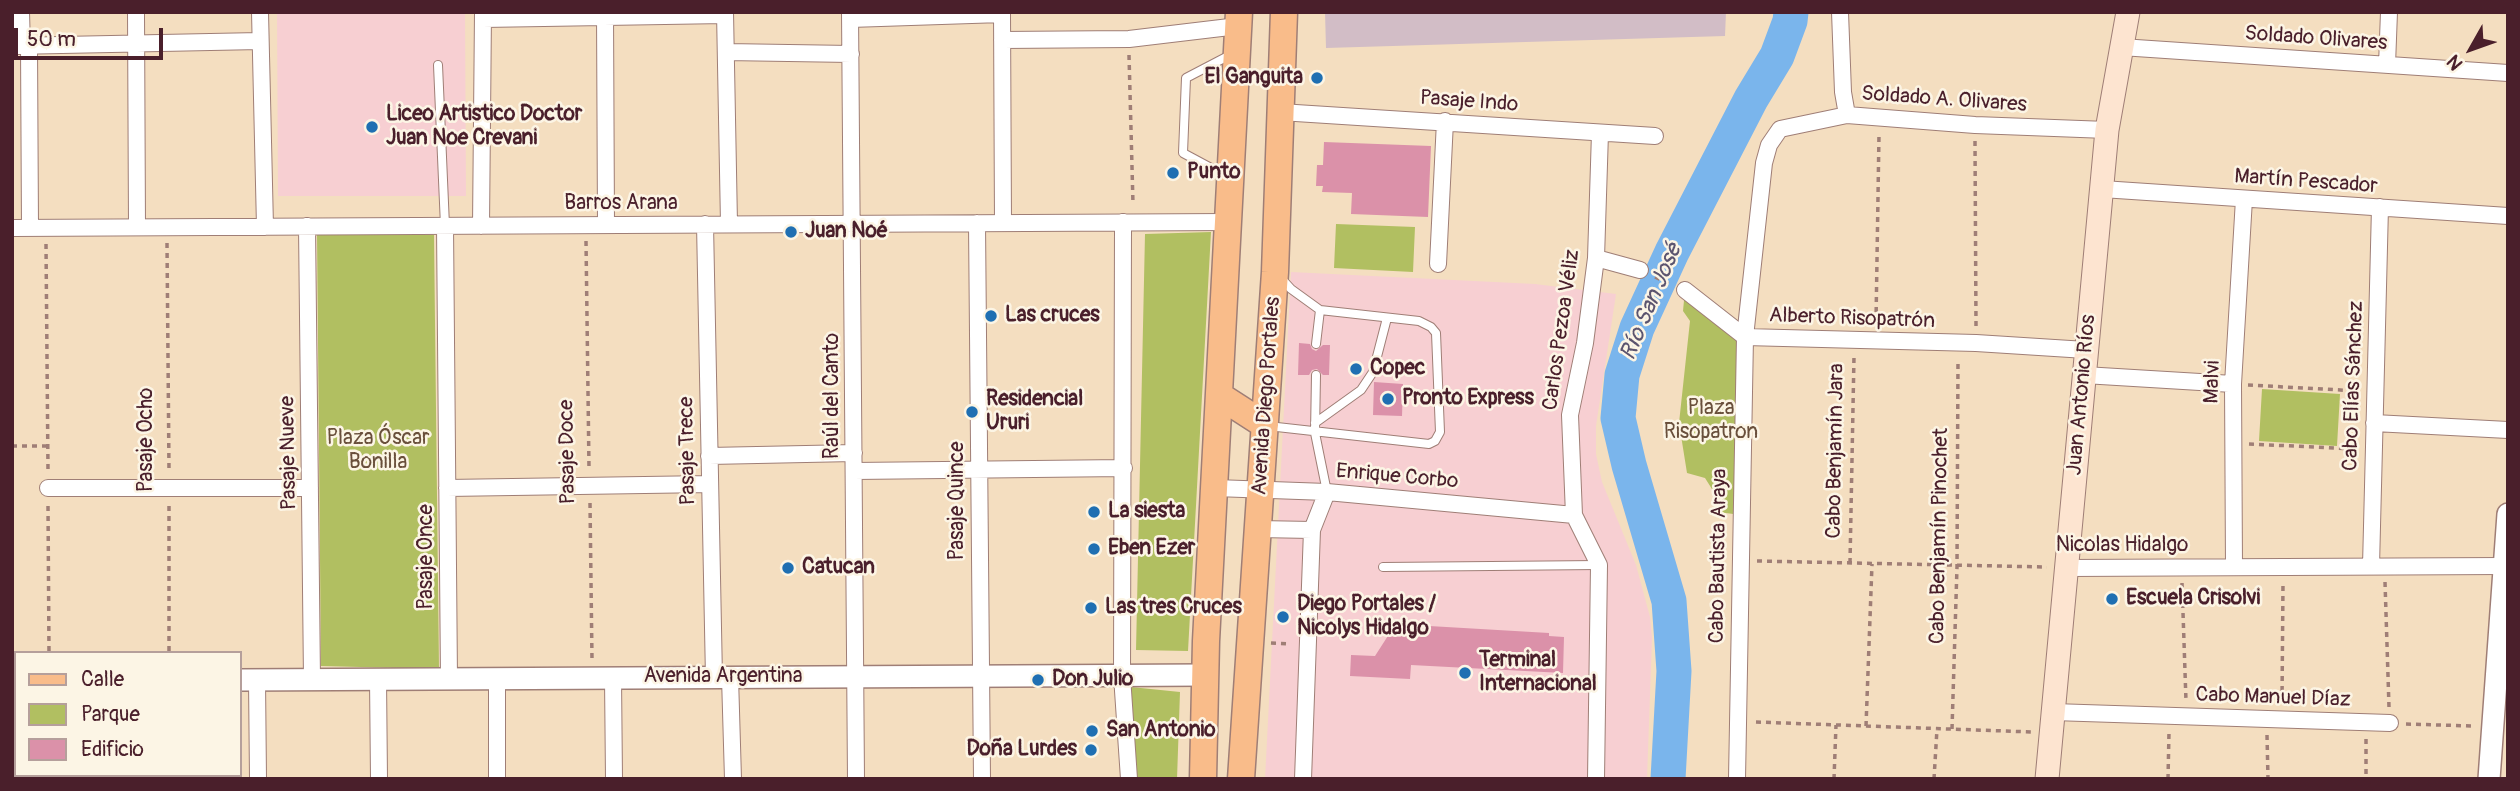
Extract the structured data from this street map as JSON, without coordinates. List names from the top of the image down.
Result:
{
  "streets": {
    "main road": ["Juan Antonio Ríos", "Avenida Diego Portales"],
    "street": [
      "Soldado Olivares",
      "Soldado A. Olivares",
      "Pasaje Indo",
      "Martín Pescador",
      "Barros Arana",
      "Alberto Risopatrón",
      "Carlos Pezoa Véliz",
      "Malvi",
      "Cabo Elías Sánchez",
      "Raúl del Canto",
      "Pasaje Trece",
      "Pasaje Nueve",
      "Enrique Corbo",
      "Pasaje Quince",
      "Nicolas Hidalgo",
      "Cabo Bautista Araya",
      "Pasaje Once",
      "Avenida Argentina",
      "Cabo Manuel Díaz"
    ],
    "path": [
      "Pasaje Ocho",
      "Cabo Benjamín Jara",
      "Pasaje Doce",
      "Cabo Benjamín Pinochet"
    ]
  },
  "crossings": [
    ["Soldado Olivares", "Juan Antonio Ríos"],
    ["Soldado A. Olivares", "Juan Antonio Ríos"],
    ["Soldado A. Olivares", "Cabo Bautista Araya"],
    ["Pasaje Indo", "Carlos Pezoa Véliz"],
    ["Pasaje Indo", "Avenida Diego Portales"],
    ["Martín Pescador", "Malvi"],
    ["Martín Pescador", "Cabo Elías Sánchez"],
    ["Martín Pescador", "Juan Antonio Ríos"],
    ["Barros Arana", "Raúl del Canto"],
    ["Barros Arana", "Pasaje Ocho"],
    ["Barros Arana", "Pasaje Trece"],
    ["Barros Arana", "Pasaje Doce"],
    ["Barros Arana", "Pasaje Nueve"],
    ["Barros Arana", "Pasaje Quince"],
    ["Barros Arana", "Pasaje Once"],
    ["Alberto Risopatrón", "Juan Antonio Ríos"],
    ["Alberto Risopatrón", "Cabo Benjamín Jara"],
    ["Alberto Risopatrón", "Cabo Benjamín Pinochet"],
    ["Alberto Risopatrón", "Cabo Bautista Araya"],
    ["Carlos Pezoa Véliz", "Enrique Corbo"],
    ["Malvi", "Nicolas Hidalgo"],
    ["Cabo Elías Sánchez", "Nicolas Hidalgo"],
    ["Juan Antonio Ríos", "Nicolas Hidalgo"],
    ["Juan Antonio Ríos", "Cabo Manuel Díaz"],
    ["Raúl del Canto", "Avenida Argentina"],
    ["Avenida Diego Portales", "Enrique Corbo"],
    ["Pasaje Trece", "Avenida Argentina"],
    ["Cabo Benjamín Jara", "Nicolas Hidalgo"],
    ["Pasaje Doce", "Avenida Argentina"],
    ["Pasaje Nueve", "Avenida Argentina"],
    ["Pasaje Quince", "Avenida Argentina"],
    ["Cabo Benjamín Pinochet", "Nicolas Hidalgo"],
    ["Nicolas Hidalgo", "Cabo Bautista Araya"],
    ["Pasaje Once", "Avenida Argentina"]
  ],
  "water": ["Río San José"],
  "parks": ["Plaza Risopatron", "Plaza Óscar Bonilla"],
  "places": [
    "El Ganguita",
    "Liceo Artistico Doctor Juan Noe Crevani",
    "Punto",
    "Juan Noé",
    "Las cruces",
    "Copec",
    "Pronto Express",
    "Residencial Ururi",
    "La siesta",
    "Eben Ezer",
    "Catucan",
    "Escuela Crisolvi",
    "Las tres Cruces",
    "Diego Portales / Nicolys Hidalgo",
    "Terminal Internacional",
    "Don Julio",
    "San Antonio",
    "Doña Lurdes"
  ],
  "legend": ["Calle", "Parque", "Edificio"],
  "scale_bar": "50 m",
  "north": "bottom left"
}
